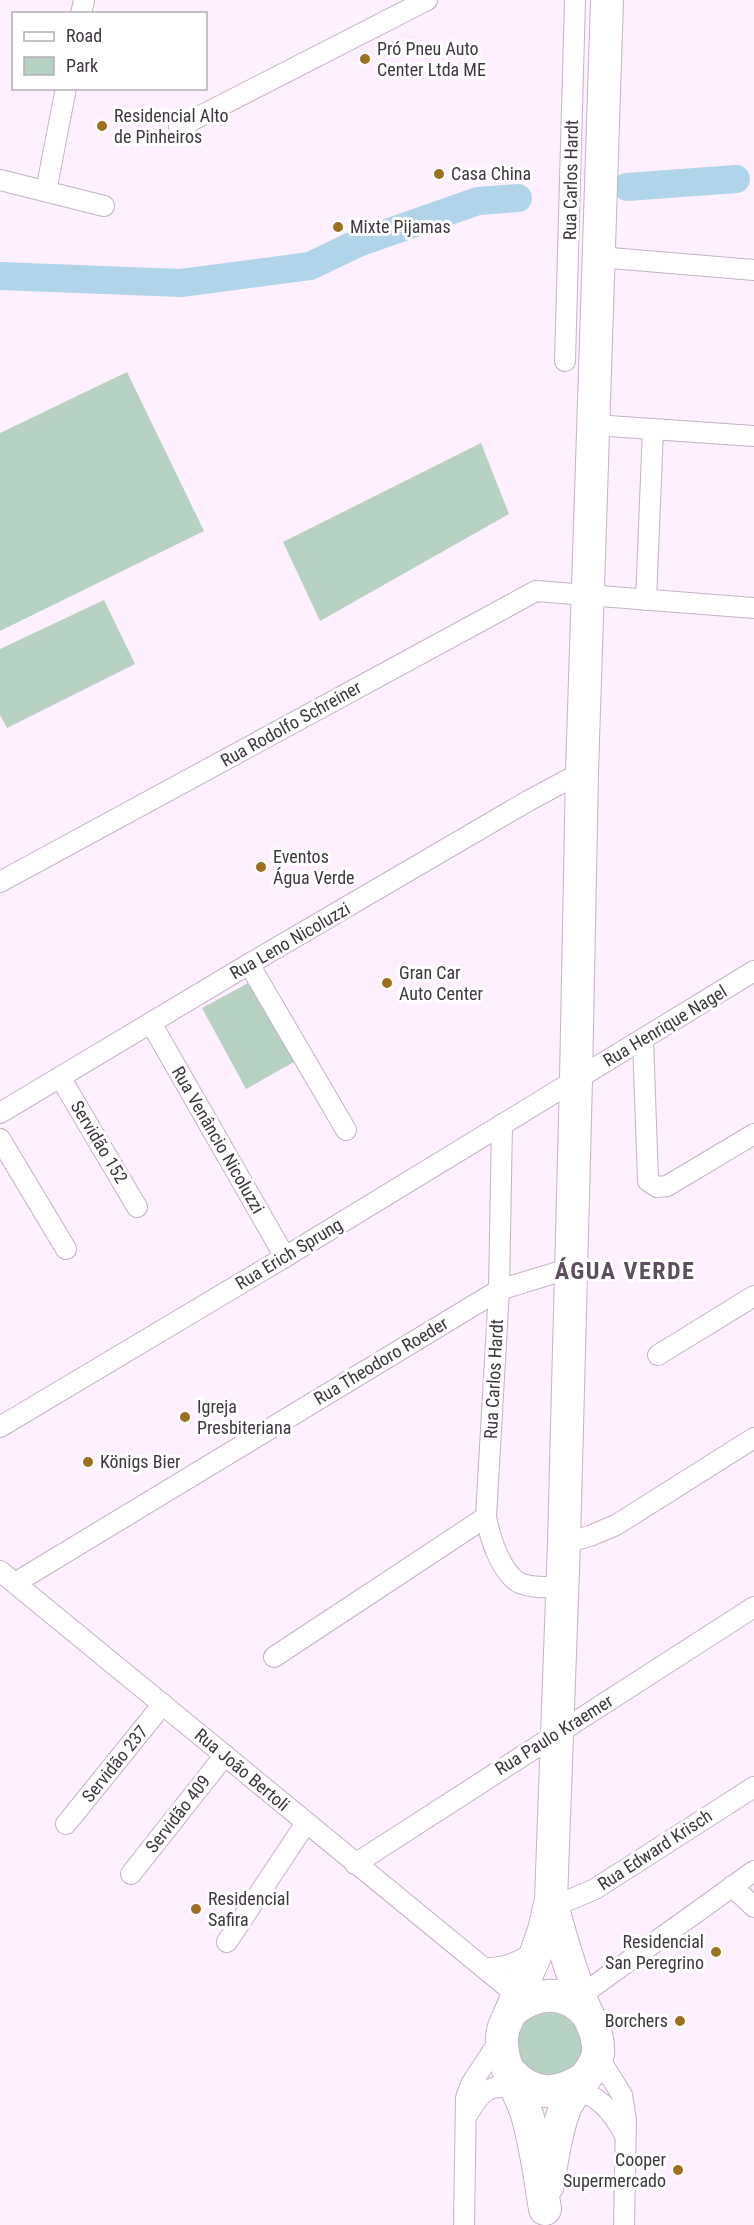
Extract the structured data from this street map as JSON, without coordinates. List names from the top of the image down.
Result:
{
  "streets": {
    "street": [
      "Rua Carlos Hardt",
      "Rua Rodolfo Schreiner",
      "Rua Leno Nicoluzzi",
      "Rua Henrique Nagel",
      "Rua Venâncio Nicoluzzi",
      "Servidão 152",
      "Rua Erich Sprung",
      "Rua Theodoro Roeder",
      "Rua Paulo Kraemer",
      "Servidão 237",
      "Rua João Bertoli",
      "Servidão 409",
      "Rua Edward Krisch"
    ]
  },
  "crossings": [
    ["Rua Carlos Hardt", "Rua Erich Sprung"],
    ["Rua Carlos Hardt", "Rua Theodoro Roeder"],
    ["Rua Leno Nicoluzzi", "Rua Venâncio Nicoluzzi"],
    ["Rua Leno Nicoluzzi", "Servidão 152"],
    ["Rua Henrique Nagel", "Rua Erich Sprung"],
    ["Rua Venâncio Nicoluzzi", "Rua Erich Sprung"],
    ["Rua Theodoro Roeder", "Rua João Bertoli"],
    ["Rua Paulo Kraemer", "Rua João Bertoli"],
    ["Servidão 237", "Rua João Bertoli"],
    ["Rua João Bertoli", "Servidão 409"]
  ],
  "districts": ["ÁGUA VERDE"],
  "places": [
    "Pró Pneu Auto Center Ltda ME",
    "Residencial Alto de Pinheiros",
    "Casa China",
    "Mixte Pijamas",
    "Eventos Água Verde",
    "Gran Car Auto Center",
    "Igreja Presbiteriana",
    "Königs Bier",
    "Residencial Safira",
    "Residencial San Peregrino",
    "Borchers",
    "Cooper Supermercado"
  ],
  "legend": ["Road", "Park"]
}
